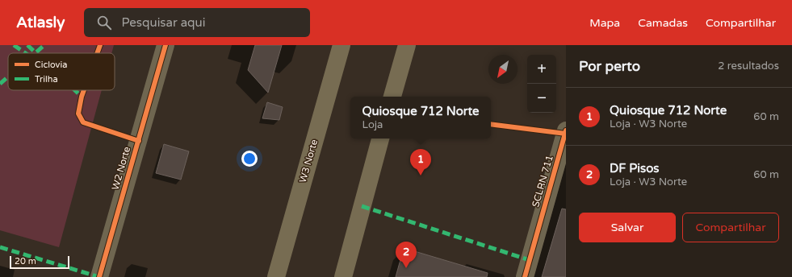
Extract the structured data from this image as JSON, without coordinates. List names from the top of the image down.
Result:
{
  "streets": {
    "main road": ["W3 Norte"],
    "street": ["W2 Norte", "SCLRN 711"]
  },
  "legend": ["Ciclovia", "Trilha"],
  "scale_bar": "20 m",
  "north": "bottom left",
  "page": {
    "header": "Atlasly",
    "search": "Pesquisar aqui",
    "nav": ["Mapa", "Camadas", "Compartilhar"],
    "heading": ["Por perto", "2 resultados"],
    "map_buttons": ["+", "−"],
    "list": [
      {
        "mark": "1",
        "name": "Quiosque 712 Norte",
        "note": "Loja · W3 Norte",
        "value": "60 m"
      },
      {
        "mark": "2",
        "name": "DF Pisos",
        "note": "Loja · W3 Norte",
        "value": "60 m"
      }
    ],
    "popup": ["Quiosque 712 Norte", "Loja"],
    "pins": ["1", "2"],
    "buttons": ["Salvar", "Compartilhar"],
    "scale": "20 m"
  }
}
